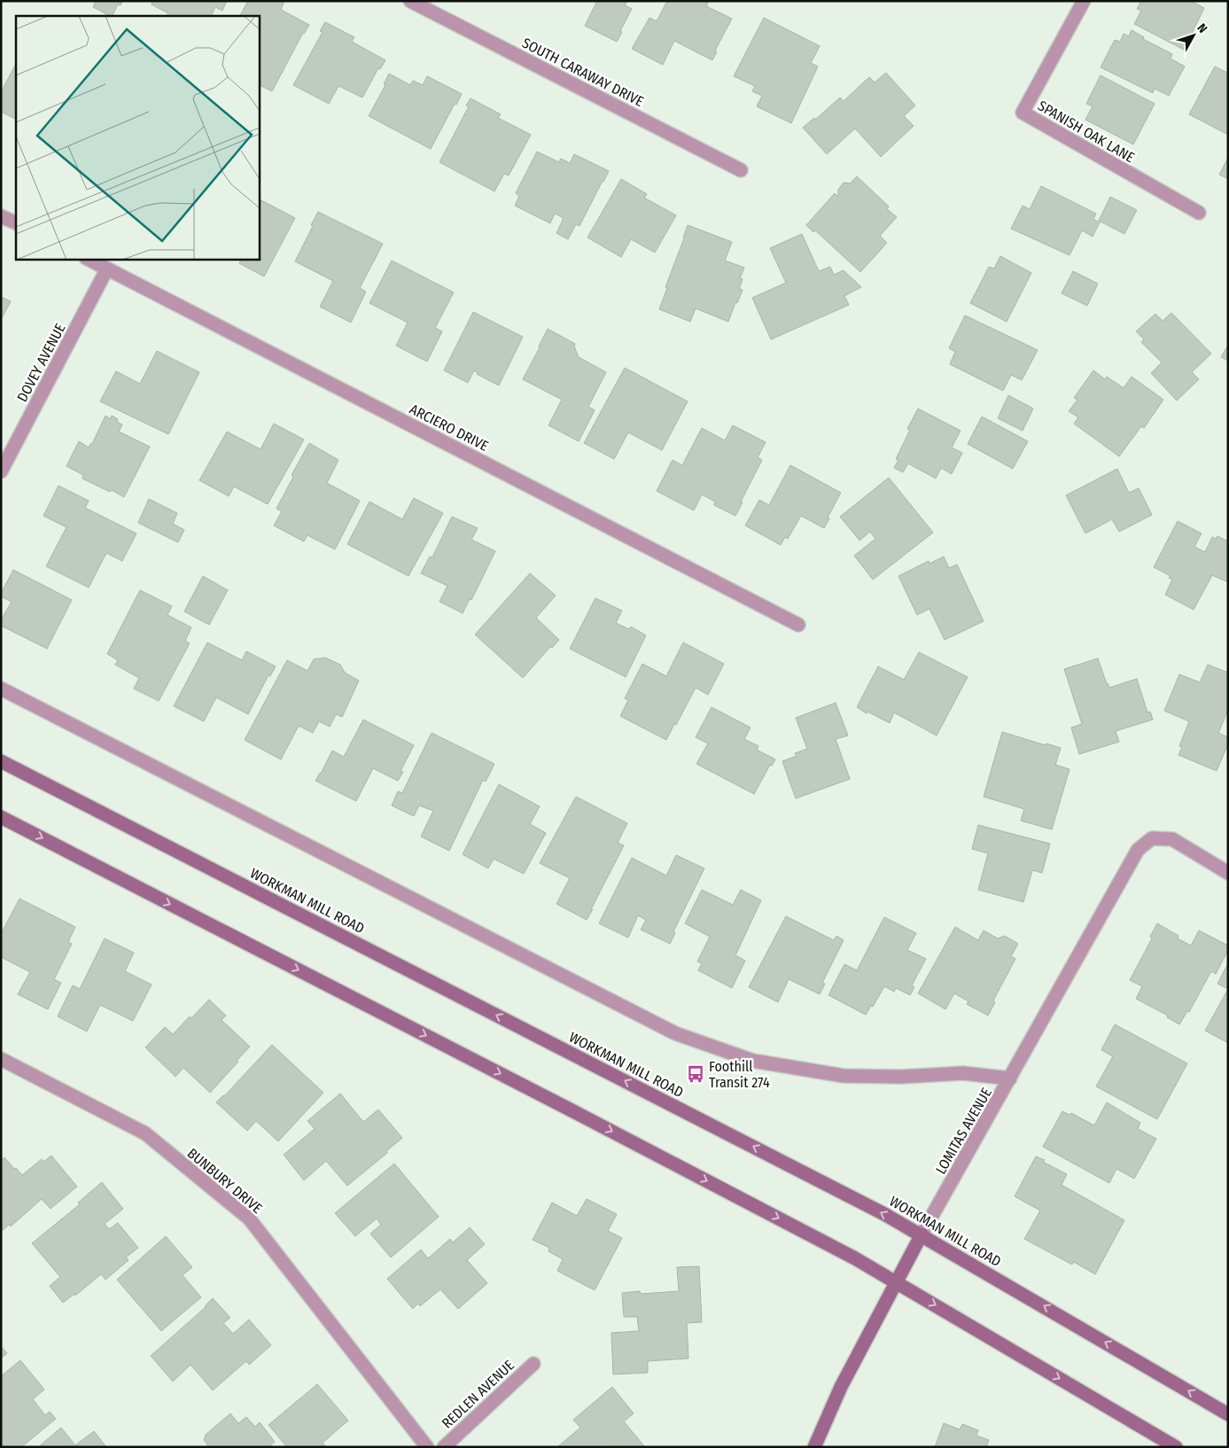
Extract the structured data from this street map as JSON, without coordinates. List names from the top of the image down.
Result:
{
  "streets": {
    "main road": ["WORKMAN MILL ROAD", "LOMITAS AVENUE"],
    "street": [
      "SOUTH CARAWAY DRIVE",
      "SPANISH OAK LANE",
      "DOVEY AVENUE",
      "ARCIERO DRIVE",
      "BUNBURY DRIVE",
      "REDLEN AVENUE"
    ]
  },
  "crossings": [
    ["DOVEY AVENUE", "ARCIERO DRIVE"],
    ["WORKMAN MILL ROAD", "LOMITAS AVENUE"]
  ],
  "places": {
    "bus stop": ["Foothill Transit 274"]
  },
  "north": "top right"
}
